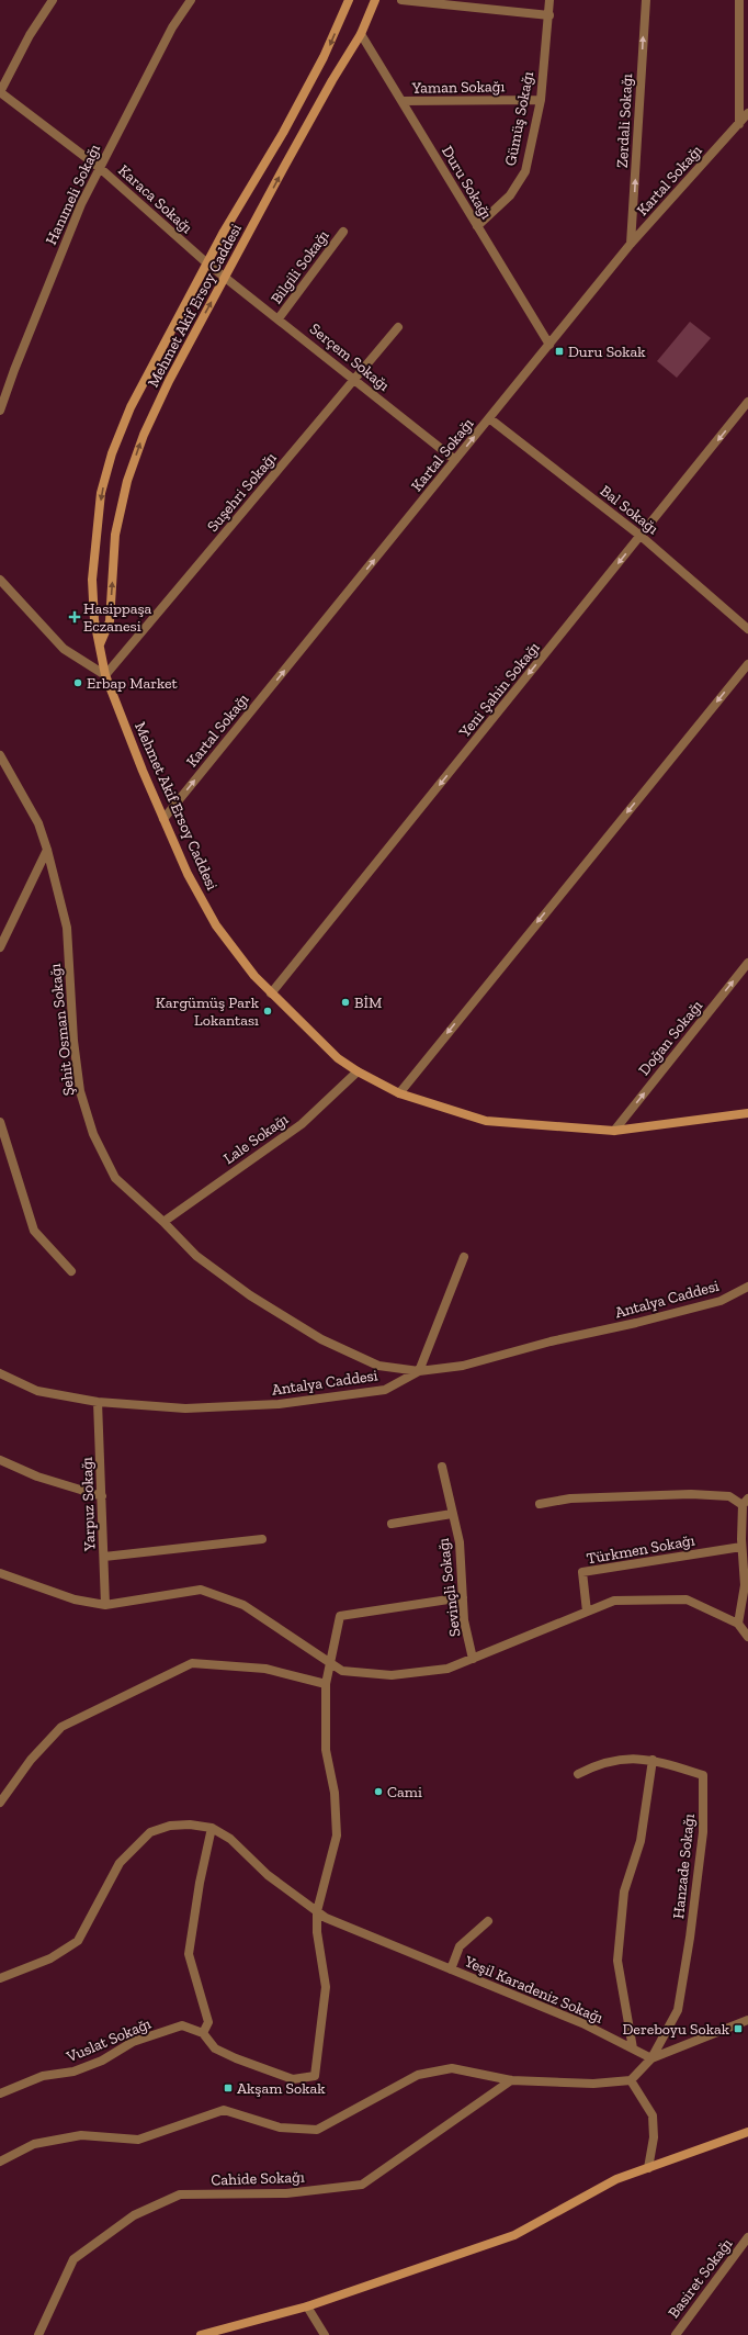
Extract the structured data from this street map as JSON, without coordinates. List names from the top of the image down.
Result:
{
  "streets": {
    "main road": ["Mehmet Akif Ersoy Caddesi"],
    "street": [
      "Yaman Sokağı",
      "Gümüş Sokağı",
      "Zerdali Sokağı",
      "Kartal Sokağı",
      "Duru Sokağı",
      "Hanımeli Sokağı",
      "Karaca Sokağı",
      "Bilgili Sokağı",
      "Serçem Sokağı",
      "Suşehri Sokağı",
      "Bal Sokağı",
      "Yeni Şahin Sokağı",
      "Şehit Osman Sokağı",
      "Doğan Sokağı",
      "Lale Sokağı",
      "Antalya Caddesi",
      "Yarpuz Sokağı",
      "Türkmen Sokağı",
      "Sevinçli Sokağı",
      "Hanzade Sokağı",
      "Yeşil Karadeniz Sokağı",
      "Vuslat Sokağı",
      "Cahide Sokağı",
      "Basiret Sokağı"
    ]
  },
  "crossings": [
    ["Yaman Sokağı", "Gümüş Sokağı"],
    ["Yaman Sokağı", "Duru Sokağı"],
    ["Gümüş Sokağı", "Duru Sokağı"],
    ["Zerdali Sokağı", "Kartal Sokağı"],
    ["Kartal Sokağı", "Duru Sokağı"],
    ["Kartal Sokağı", "Mehmet Akif Ersoy Caddesi"],
    ["Kartal Sokağı", "Serçem Sokağı"],
    ["Kartal Sokağı", "Bal Sokağı"],
    ["Duru Sokağı", "Mehmet Akif Ersoy Caddesi"],
    ["Hanımeli Sokağı", "Karaca Sokağı"],
    ["Karaca Sokağı", "Mehmet Akif Ersoy Caddesi"],
    ["Karaca Sokağı", "Serçem Sokağı"],
    ["Bilgili Sokağı", "Serçem Sokağı"],
    ["Mehmet Akif Ersoy Caddesi", "Serçem Sokağı"],
    ["Mehmet Akif Ersoy Caddesi", "Suşehri Sokağı"],
    ["Mehmet Akif Ersoy Caddesi", "Yeni Şahin Sokağı"],
    ["Mehmet Akif Ersoy Caddesi", "Doğan Sokağı"],
    ["Mehmet Akif Ersoy Caddesi", "Lale Sokağı"],
    ["Serçem Sokağı", "Suşehri Sokağı"],
    ["Bal Sokağı", "Yeni Şahin Sokağı"],
    ["Şehit Osman Sokağı", "Lale Sokağı"],
    ["Şehit Osman Sokağı", "Antalya Caddesi"],
    ["Antalya Caddesi", "Yarpuz Sokağı"],
    ["Hanzade Sokağı", "Yeşil Karadeniz Sokağı"]
  ],
  "one_way": [
    "Zerdali Sokağı",
    "Kartal Sokağı",
    "Yeni Şahin Sokağı",
    "Doğan Sokağı"
  ],
  "places": {
    "transit": ["Duru Sokak", "Dereboyu Sokak", "Akşam Sokak"],
    "health": ["Hasippaşa Eczanesi"],
    "other": [
      "Erbap Market",
      "BİM",
      "Kargümüş Park Lokantası",
      "Cami"
    ]
  }
}
